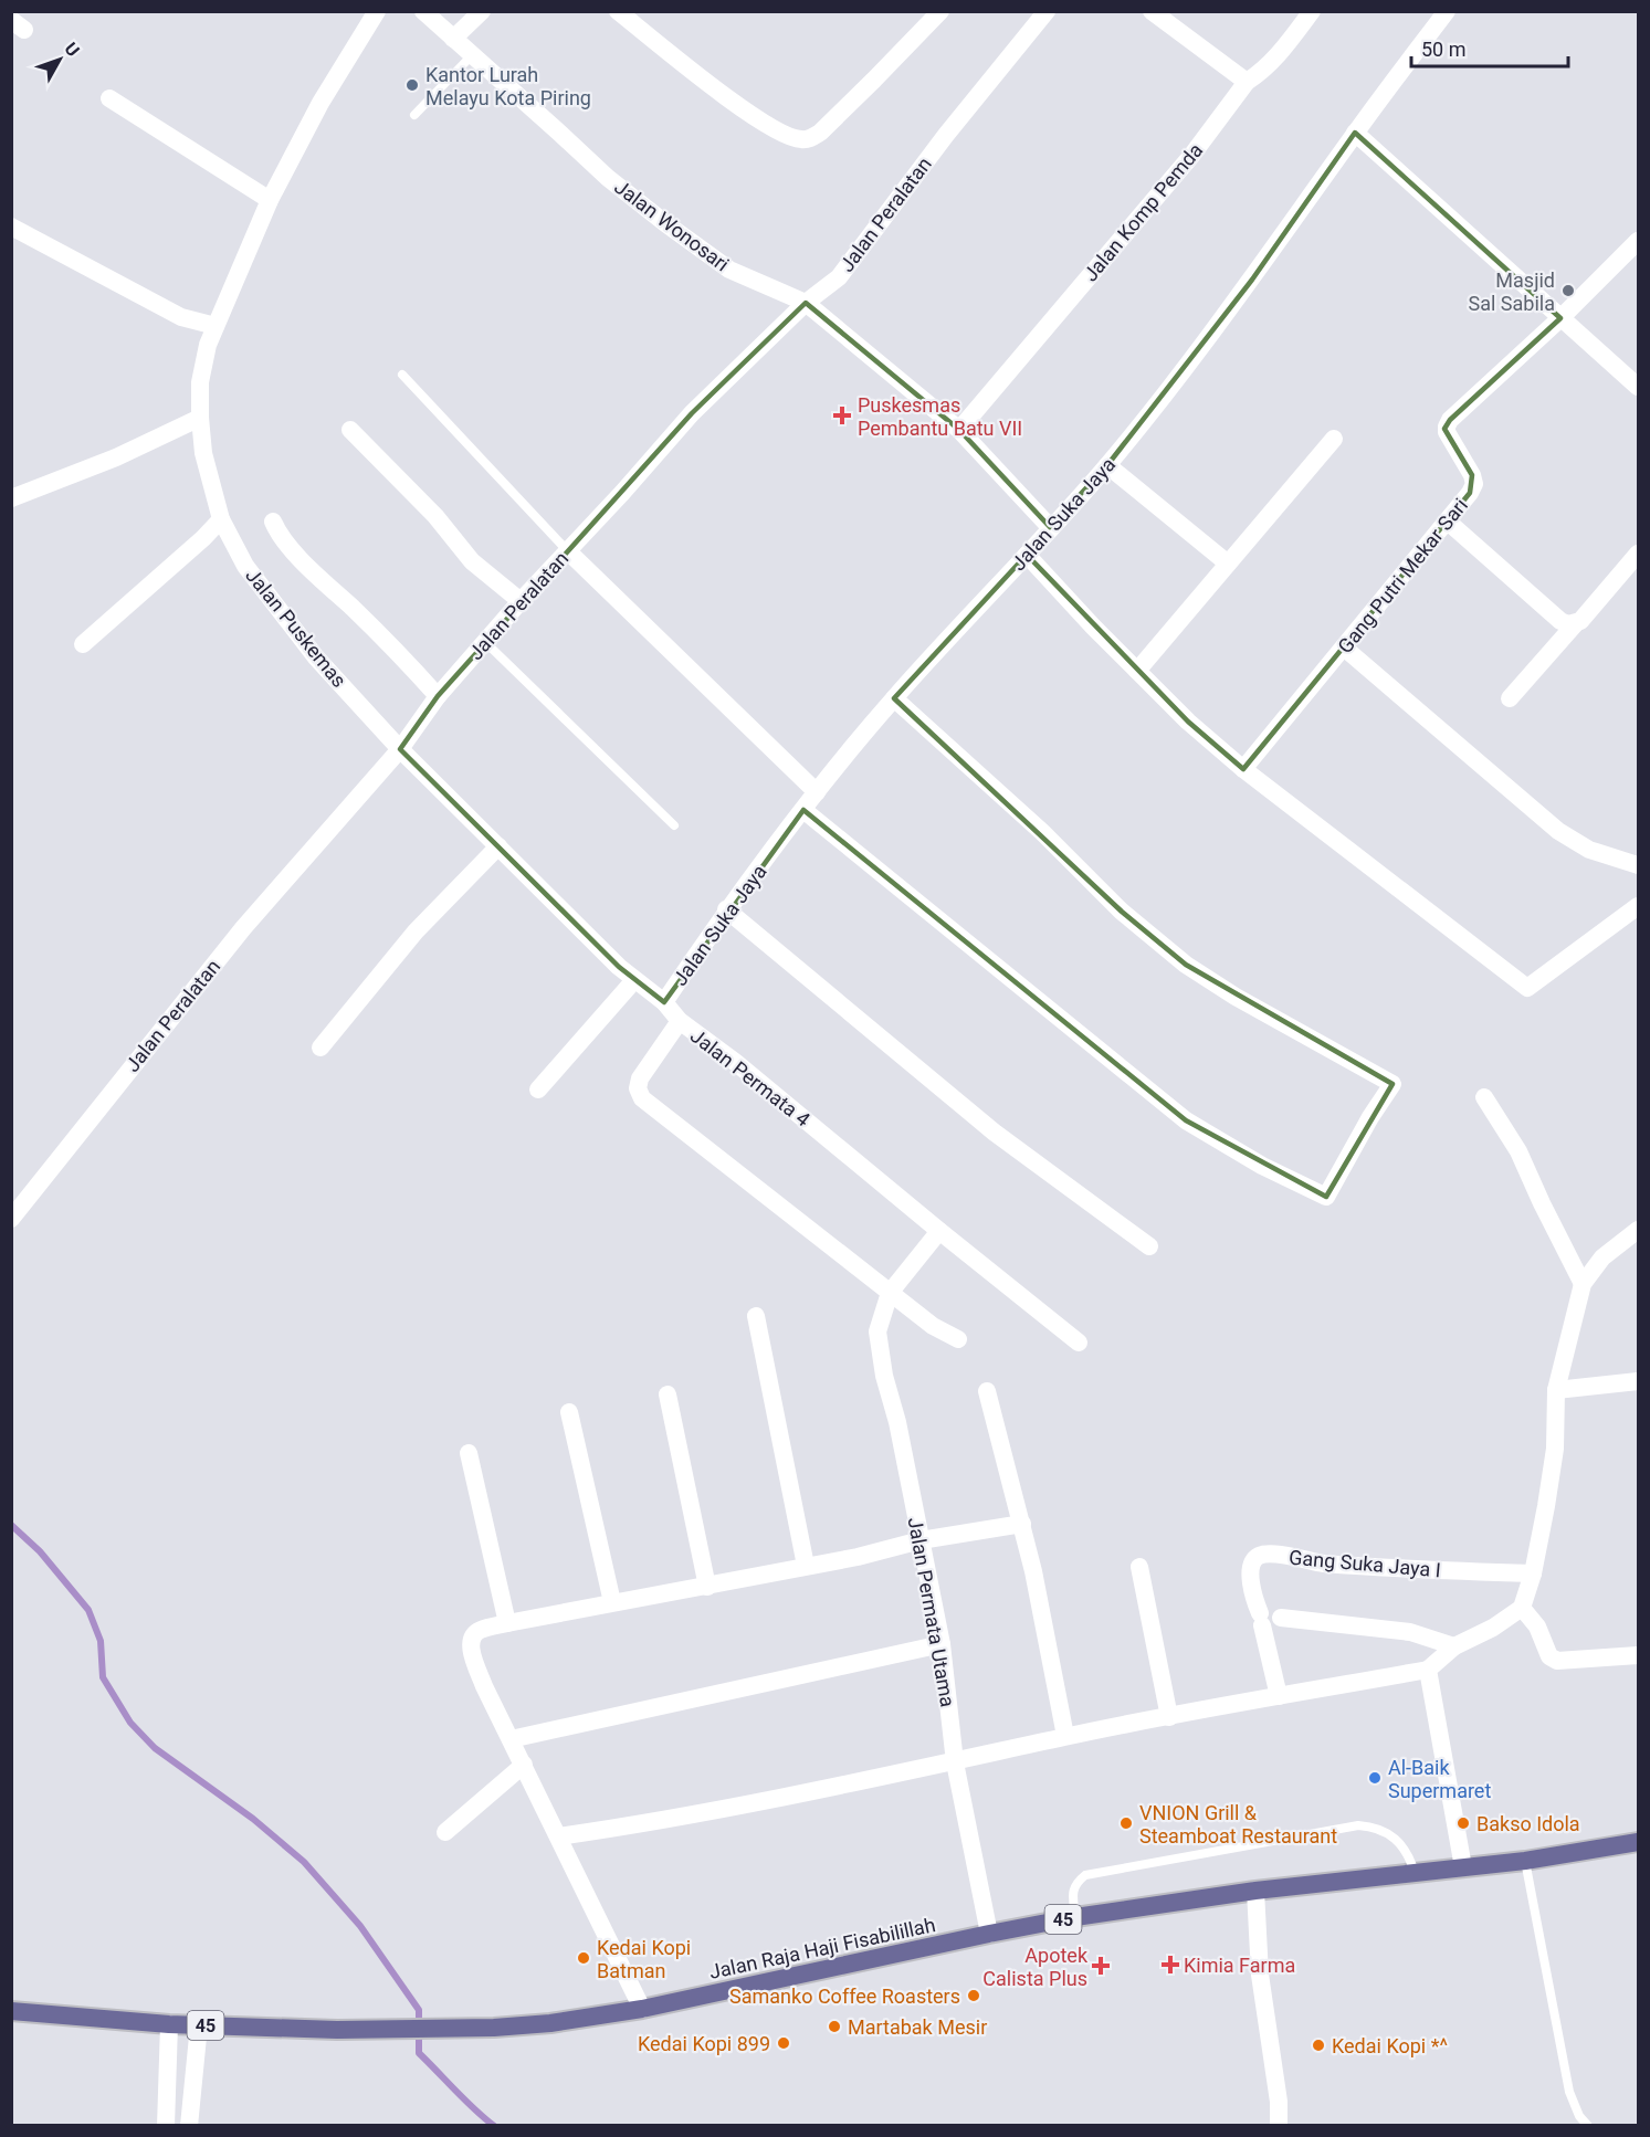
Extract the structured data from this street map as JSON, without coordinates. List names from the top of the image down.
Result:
{
  "streets": {
    "main road": ["45", "Jalan Raja Haji Fisabilillah"],
    "street": [
      "Jalan Komp Pemda",
      "Jalan Peralatan",
      "Jalan Wonosari",
      "Jalan Suka Jaya",
      "Gang Putri Mekar Sari",
      "Jalan Puskemas",
      "Jalan Permata 4",
      "Gang Suka Jaya I",
      "Jalan Permata Utama"
    ]
  },
  "crossings": [
    ["Jalan Komp Pemda", "Jalan Wonosari"],
    ["Jalan Peralatan", "Jalan Wonosari"],
    ["Jalan Peralatan", "Jalan Puskemas"],
    ["Jalan Wonosari", "Jalan Suka Jaya"],
    ["Jalan Suka Jaya", "Jalan Puskemas"],
    ["Jalan Puskemas", "Jalan Permata 4"],
    ["Jalan Permata 4", "Jalan Permata Utama"],
    ["Jalan Permata Utama", "Jalan Raja Haji Fisabilillah"]
  ],
  "places": {
    "other": [
      "Kantor Lurah Melayu Kota Piring",
      "Masjid Sal Sabila",
      "Al-Baik Supermaret",
      "VNION Grill & Steamboat Restaurant",
      "Bakso Idola",
      "Kedai Kopi Batman",
      "Samanko Coffee Roasters",
      "Martabak Mesir",
      "Kedai Kopi 899",
      "Kedai Kopi *^"
    ],
    "health": ["Puskesmas Pembantu Batu VII", "Kimia Farma", "Apotek Calista Plus"]
  },
  "scale_bar": "50 m",
  "north": "top right"
}
